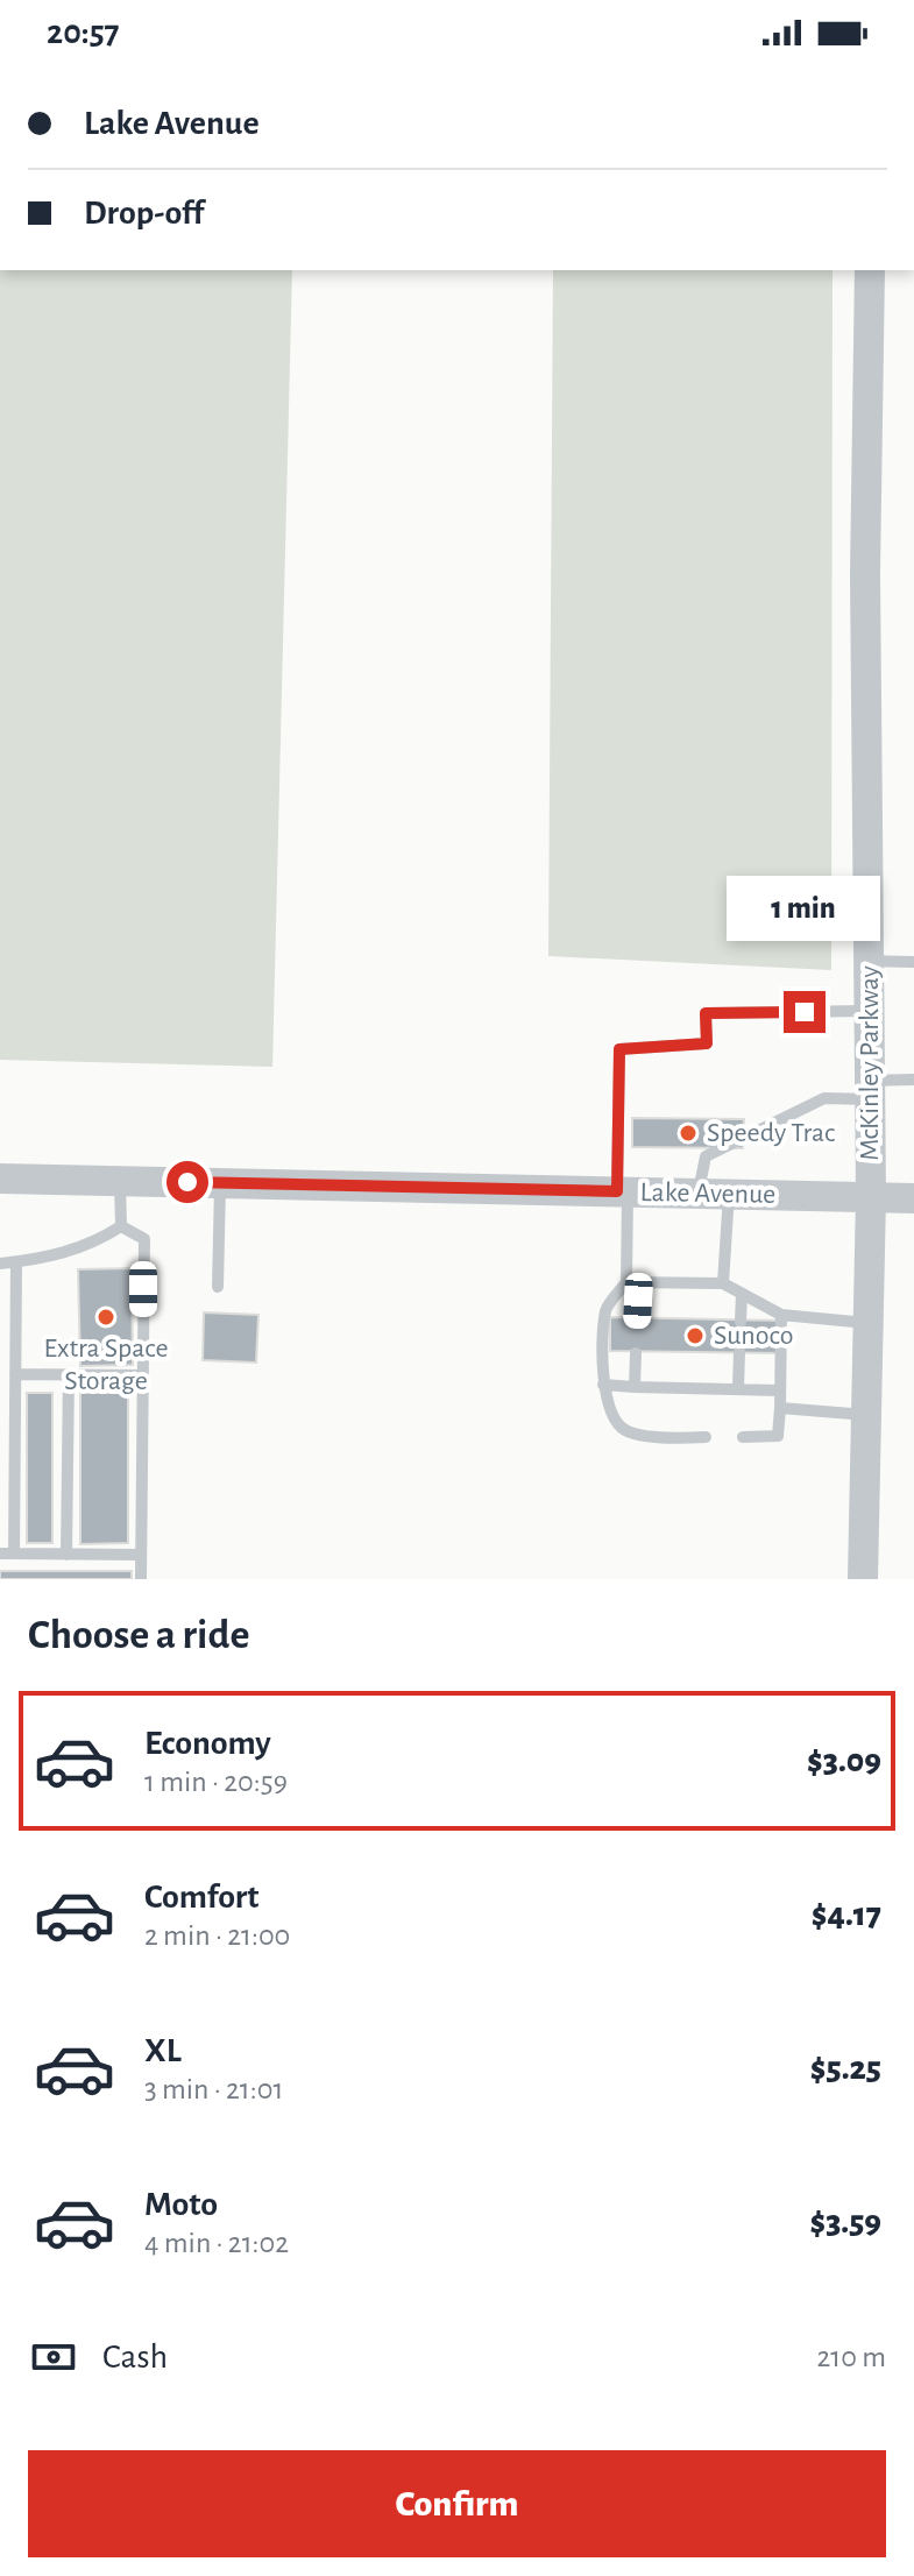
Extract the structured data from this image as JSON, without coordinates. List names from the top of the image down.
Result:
{
  "streets": {
    "street": ["McKinley Parkway", "Lake Avenue"]
  },
  "crossings": [
    ["McKinley Parkway", "Lake Avenue"]
  ],
  "places": ["Speedy Trac", "Extra Space Storage", "Sunoco"],
  "page": {
    "status": "20:57",
    "banner": ["Lake Avenue", "Drop-off"],
    "bubble": "1 min",
    "heading": "Choose a ride",
    "list": [
      {
        "name": "Economy",
        "note": "1 min · 20:59",
        "value": "$3.09"
      },
      {
        "name": "Comfort",
        "note": "2 min · 21:00",
        "value": "$4.17"
      },
      {
        "name": "XL",
        "note": "3 min · 21:01",
        "value": "$5.25"
      },
      {
        "name": "Moto",
        "note": "4 min · 21:02",
        "value": "$3.59"
      }
    ],
    "pay": ["Cash", "210 m"],
    "buttons": "Confirm"
  }
}
